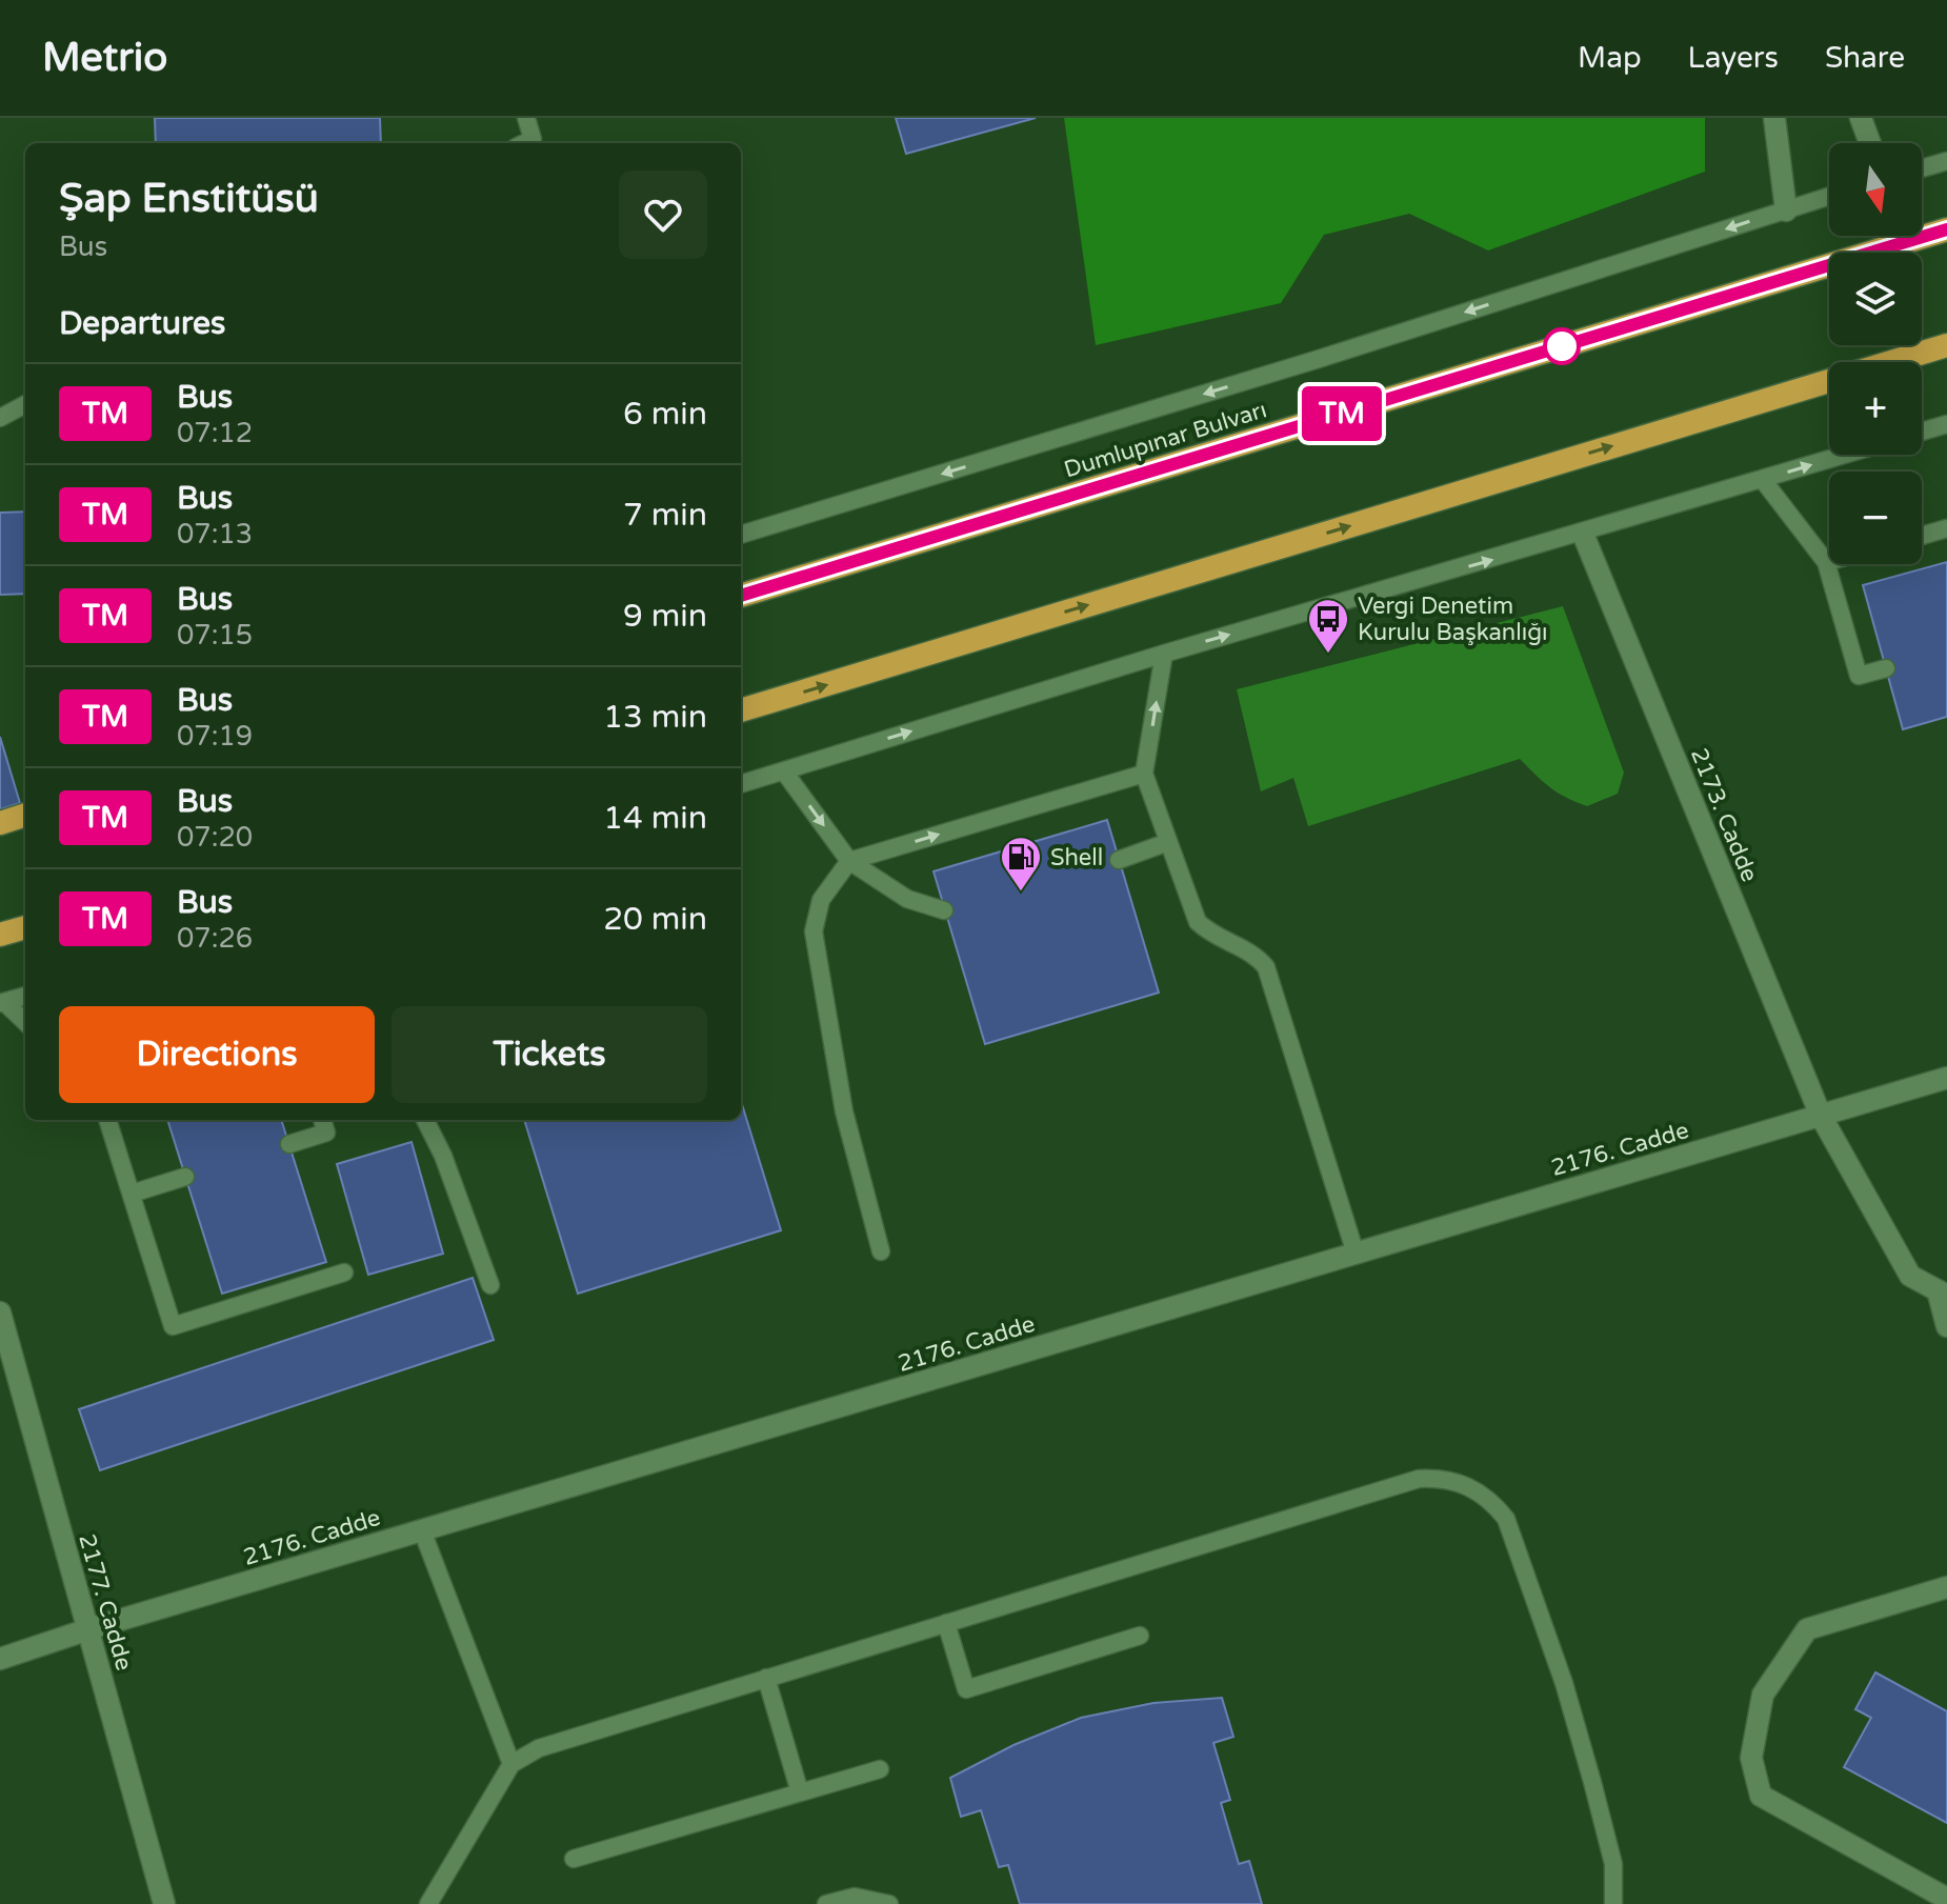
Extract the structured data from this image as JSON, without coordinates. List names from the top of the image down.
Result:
{
  "streets": {
    "highway": ["Dumlupınar Bulvarı"],
    "street": ["2173. Cadde", "2176. Cadde", "2177. Cadde"]
  },
  "crossings": [
    ["2173. Cadde", "2176. Cadde"],
    ["2176. Cadde", "2177. Cadde"]
  ],
  "places": {
    "bus stop": ["Vergi Denetim Kurulu Başkanlığı"],
    "fuel station": ["Shell"]
  },
  "lines": ["bus line TM"],
  "north": "bottom",
  "page": {
    "header": "Metrio",
    "nav": ["Map", "Layers", "Share"],
    "on_map": "TM",
    "map_buttons": ["+", "−"],
    "heading": [
      ["Şap Enstitüsü", "Bus"],
      "Departures"
    ],
    "list": [
      {
        "mark": "TM",
        "name": "Bus",
        "note": "07:12",
        "value": "6 min"
      },
      {
        "mark": "TM",
        "name": "Bus",
        "note": "07:13",
        "value": "7 min"
      },
      {
        "mark": "TM",
        "name": "Bus",
        "note": "07:15",
        "value": "9 min"
      },
      {
        "mark": "TM",
        "name": "Bus",
        "note": "07:19",
        "value": "13 min"
      },
      {
        "mark": "TM",
        "name": "Bus",
        "note": "07:20",
        "value": "14 min"
      },
      {
        "mark": "TM",
        "name": "Bus",
        "note": "07:26",
        "value": "20 min"
      }
    ],
    "buttons": ["Directions", "Tickets"]
  }
}
